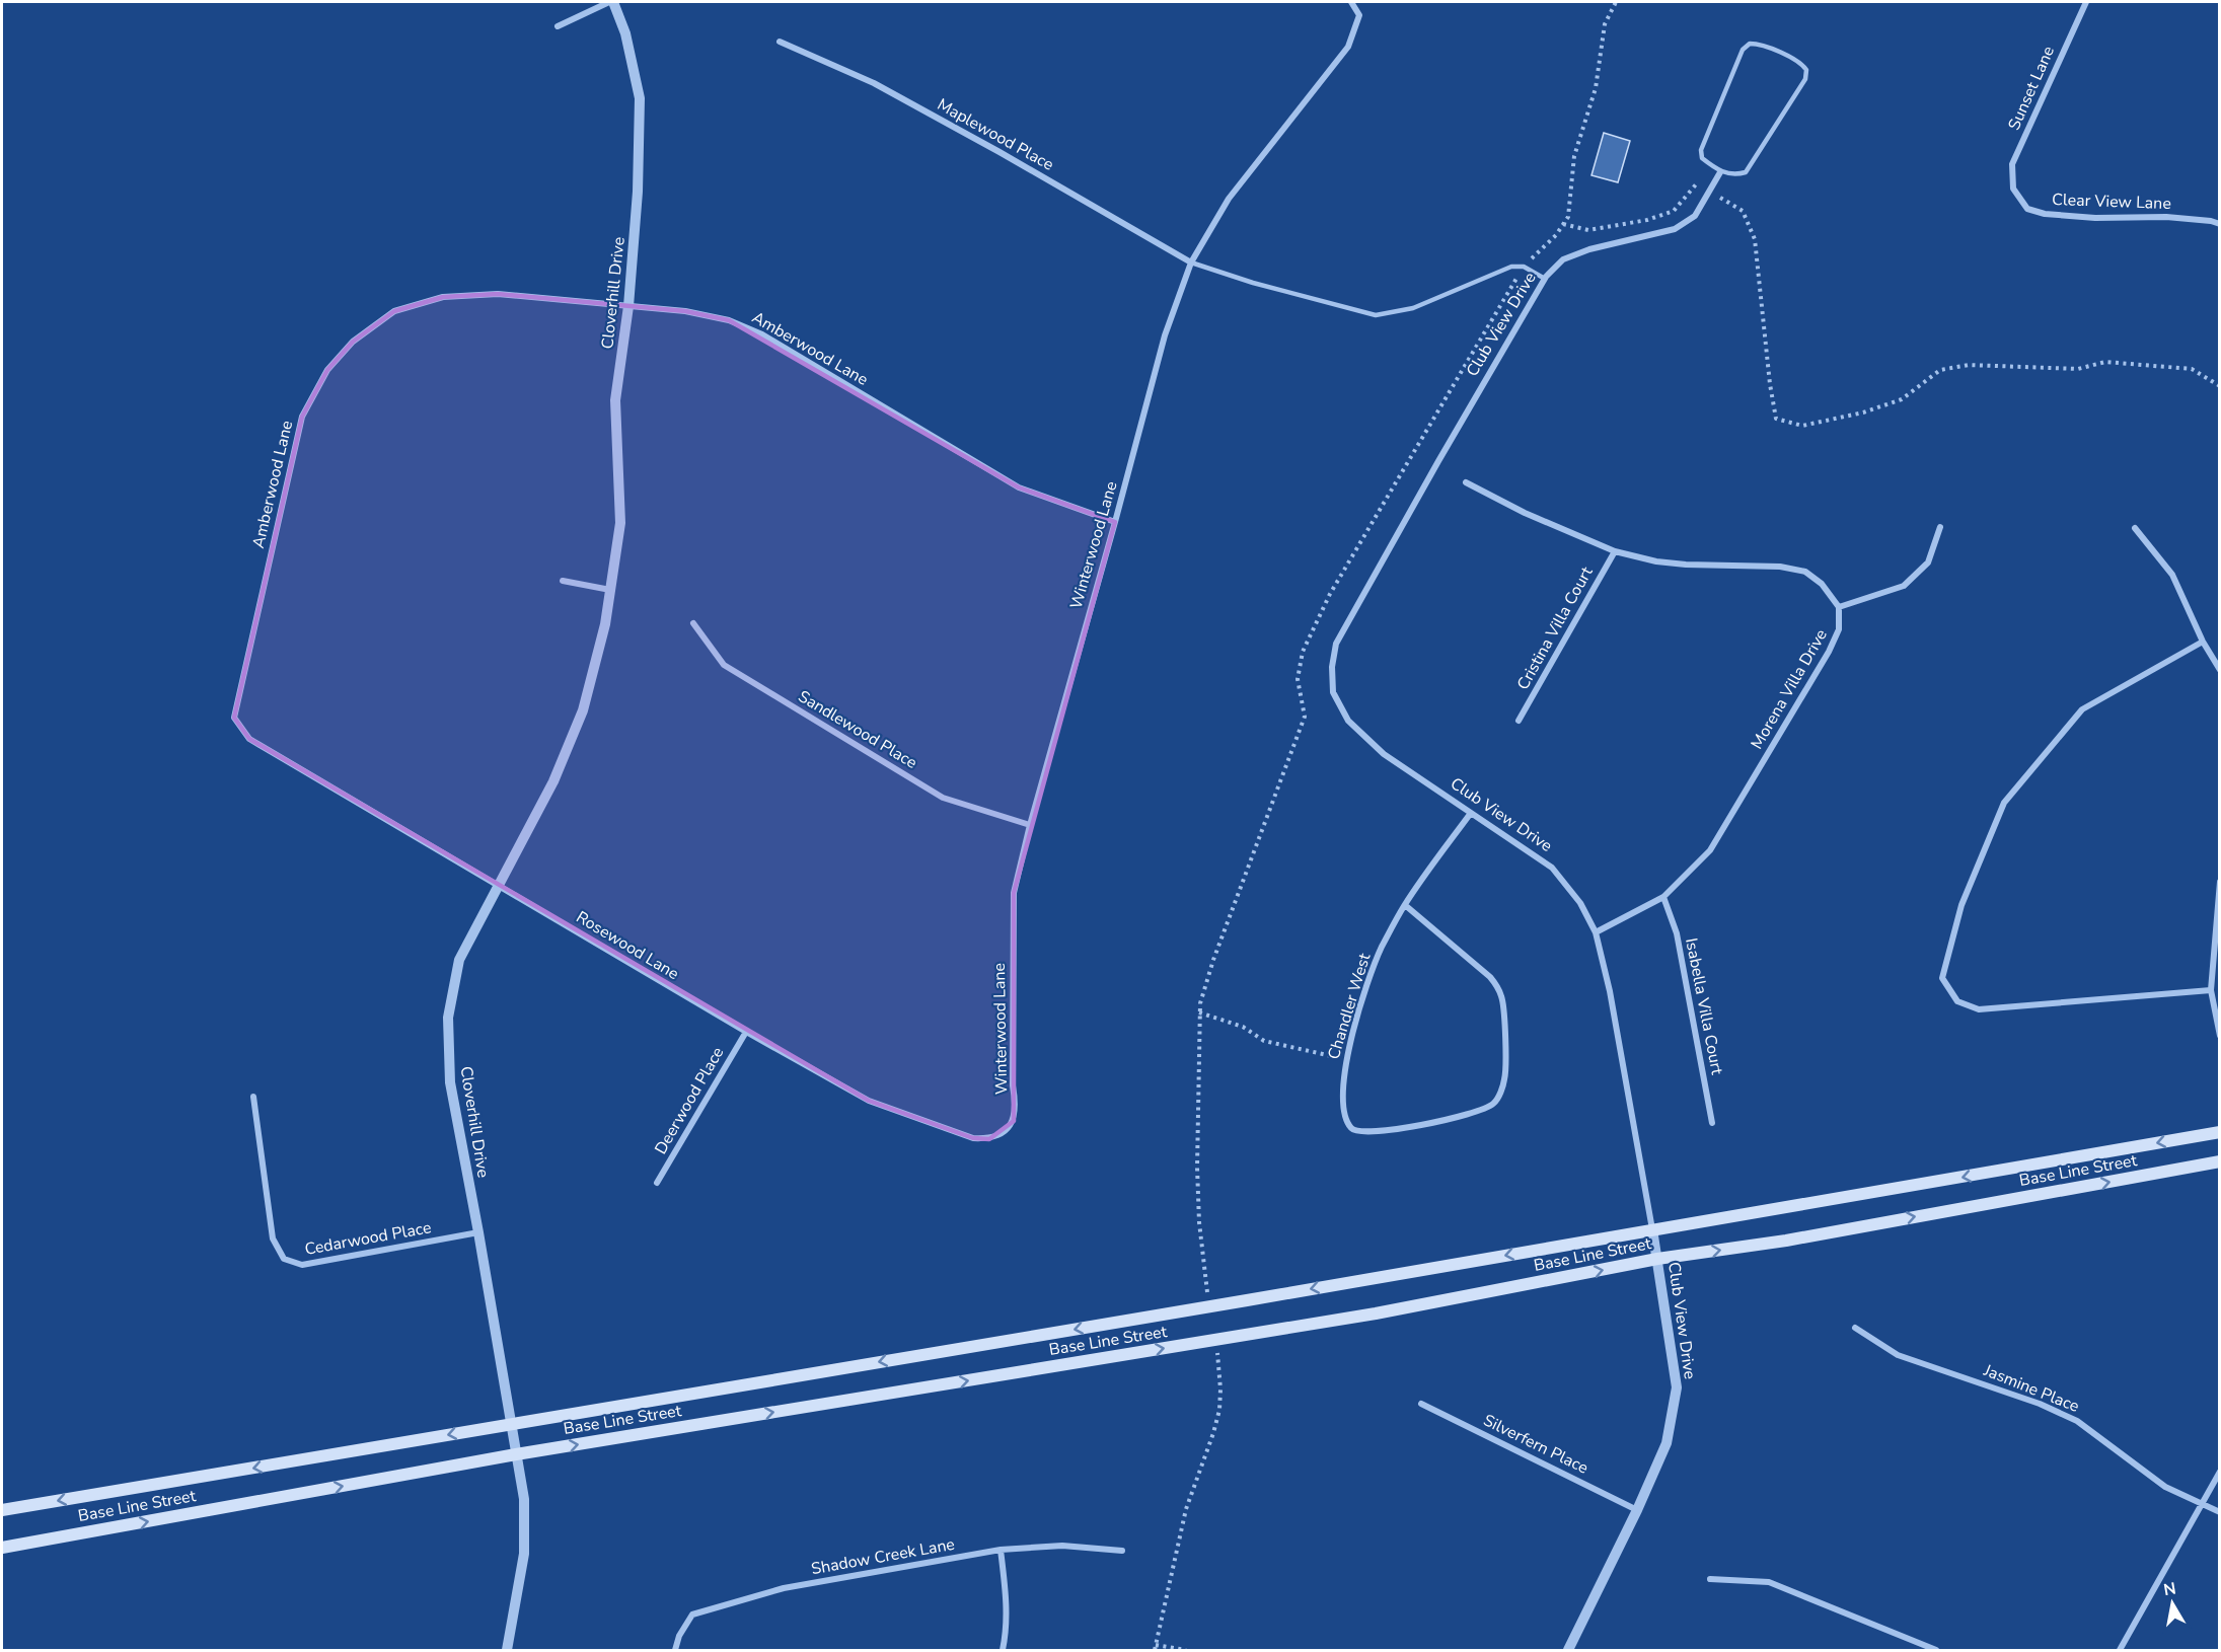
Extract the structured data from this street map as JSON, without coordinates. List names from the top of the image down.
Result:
{
  "streets": {
    "main road": ["Base Line Street"],
    "street": [
      "Sunset Lane",
      "Maplewood Place",
      "Clear View Lane",
      "Cloverhill Drive",
      "Club View Drive",
      "Amberwood Lane",
      "Winterwood Lane",
      "Cristina Villa Court",
      "Morena Villa Drive",
      "Sandlewood Place",
      "Rosewood Lane",
      "Chandler West",
      "Isabella Villa Court",
      "Deerwood Place",
      "Cedarwood Place",
      "Jasmine Place",
      "Silverfern Place",
      "Shadow Creek Lane"
    ]
  },
  "crossings": [
    ["Sunset Lane", "Clear View Lane"],
    ["Maplewood Place", "Winterwood Lane"],
    ["Cloverhill Drive", "Amberwood Lane"],
    ["Cloverhill Drive", "Rosewood Lane"],
    ["Cloverhill Drive", "Base Line Street"],
    ["Cloverhill Drive", "Cedarwood Place"],
    ["Club View Drive", "Morena Villa Drive"],
    ["Club View Drive", "Chandler West"],
    ["Club View Drive", "Base Line Street"],
    ["Club View Drive", "Silverfern Place"],
    ["Amberwood Lane", "Winterwood Lane"],
    ["Amberwood Lane", "Rosewood Lane"],
    ["Winterwood Lane", "Sandlewood Place"],
    ["Winterwood Lane", "Rosewood Lane"],
    ["Morena Villa Drive", "Isabella Villa Court"],
    ["Rosewood Lane", "Deerwood Place"]
  ],
  "north": "top"
}
